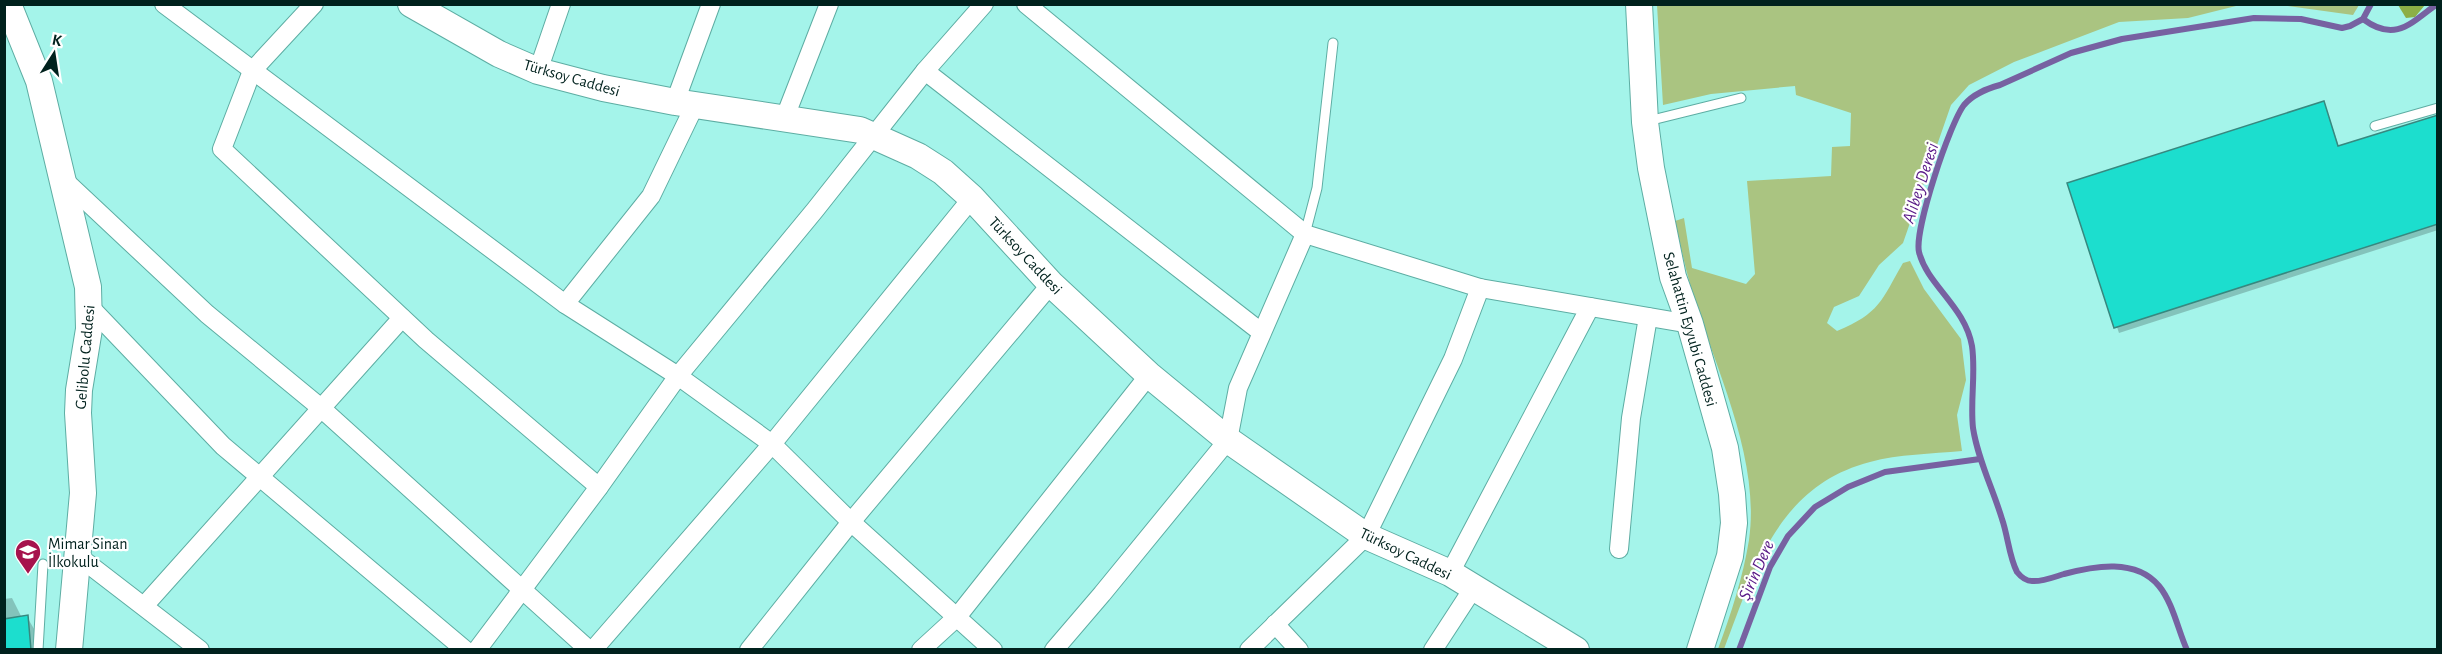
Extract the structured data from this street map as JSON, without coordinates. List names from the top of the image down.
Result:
{
  "streets": {
    "street": ["Türksoy Caddesi", "Selahattin Eyyubi Caddesi", "Gelibolu Caddesi"]
  },
  "water": ["Alibey Deresi", "Şirin Dere"],
  "places": {
    "school or university": ["Mimar Sinan İlkokulu"]
  },
  "north": "top"
}
